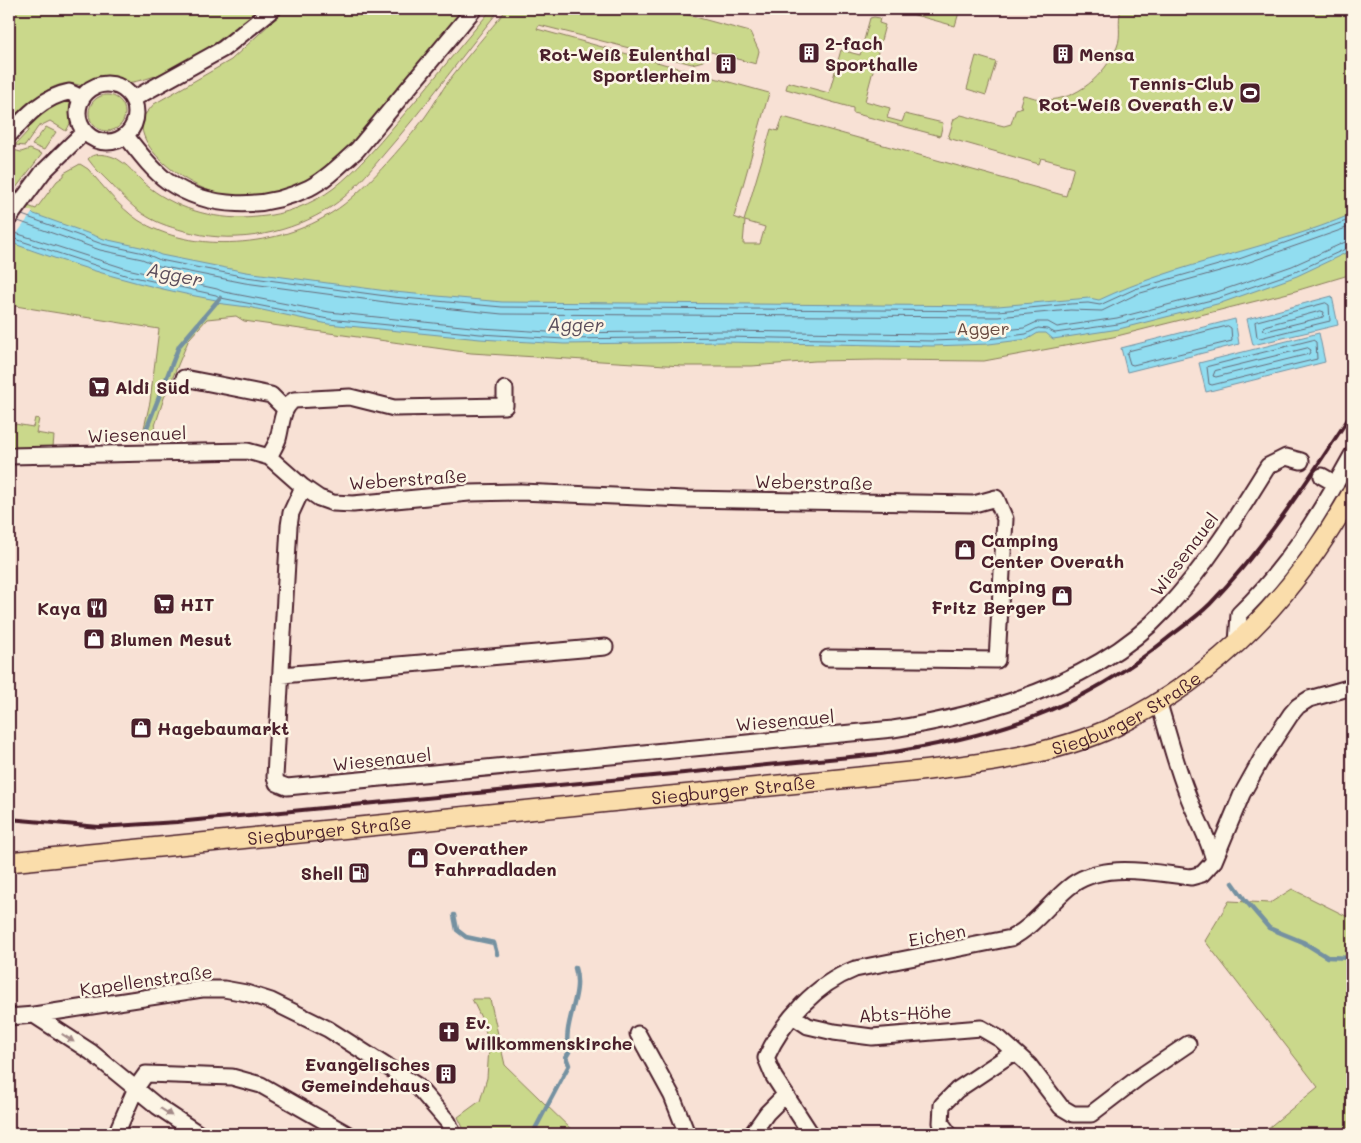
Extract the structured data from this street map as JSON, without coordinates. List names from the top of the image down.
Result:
{
  "streets": {
    "main road": ["Siegburger Straße"],
    "street": [
      "Wiesenauel",
      "Weberstraße",
      "Eichen",
      "Kapellenstraße",
      "Abts-Höhe"
    ]
  },
  "crossings": [
    ["Wiesenauel", "Weberstraße"],
    ["Eichen", "Abts-Höhe"]
  ],
  "water": ["Agger"],
  "parks": ["Agger"],
  "places": {
    "building": [
      "2-fach Sporthalle",
      "Mensa",
      "Rot-Weiß Eulenthal Sportlerheim",
      "Evangelisches Gemeindehaus"
    ],
    "sports": ["Tennis-Club Rot-Weiß Overath e.V"],
    "supermarket": ["Aldi Süd", "HIT"],
    "shop": [
      "Camping Center Overath",
      "Camping Fritz Berger",
      "Blumen Mesut",
      "Hagebaumarkt",
      "Overather Fahrradladen"
    ],
    "restaurant": ["Kaya"],
    "fuel station": ["Shell"],
    "church": ["Ev. Willkommenskirche"]
  }
}
